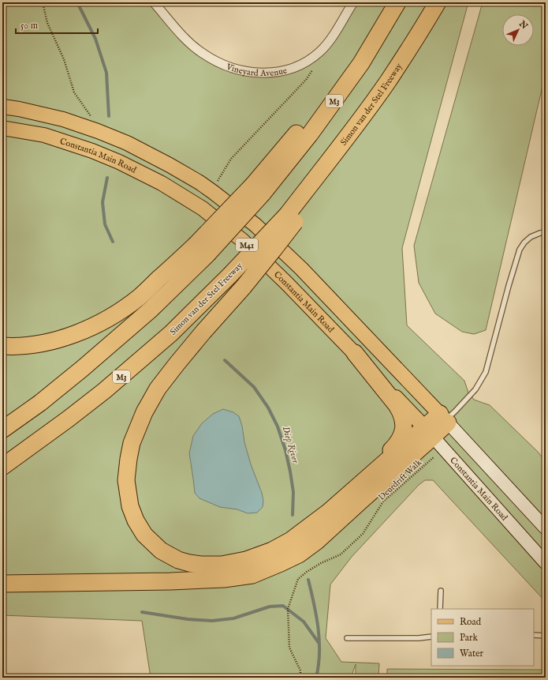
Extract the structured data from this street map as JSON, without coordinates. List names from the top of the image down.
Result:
{
  "streets": {
    "highway": ["M3", "Simon van der Stel Freeway"],
    "main road": ["Constantia Main Road", "M41"],
    "street": ["Vineyard Avenue"],
    "path": ["Deurdrift Walk"]
  },
  "water": ["Diep River"],
  "legend": ["Road", "Park", "Water"],
  "scale_bar": "50 m",
  "north": "top right"
}
